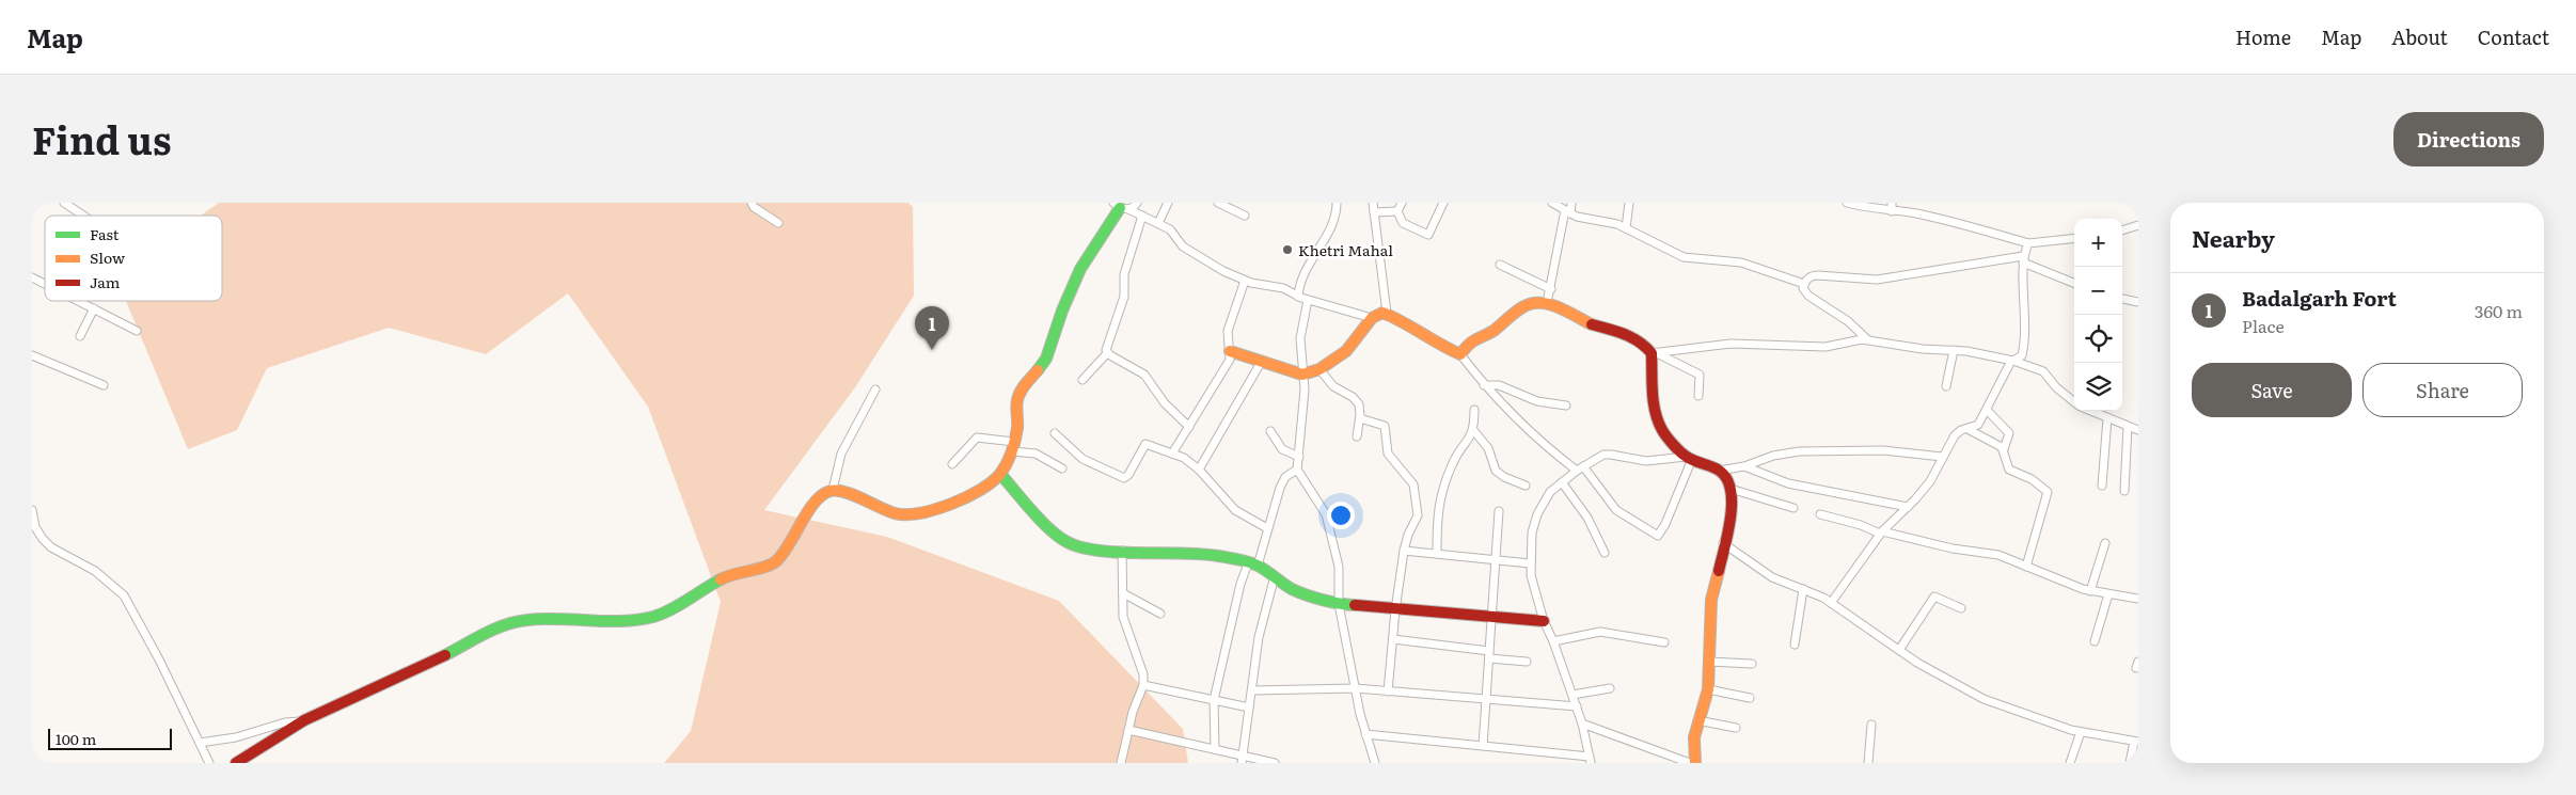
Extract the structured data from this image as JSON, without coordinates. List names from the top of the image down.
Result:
{
  "places": ["Khetri Mahal"],
  "legend": ["Fast", "Slow", "Jam"],
  "scale_bar": "100 m",
  "page": {
    "header": "Map",
    "nav": [
      "Home",
      "Map",
      "About",
      "Contact"
    ],
    "title": "Find us",
    "buttons": [
      "Directions",
      ["Save", "Share"]
    ],
    "heading": "Nearby",
    "map_buttons": ["+", "−"],
    "list": [
      {
        "mark": "1",
        "name": "Badalgarh Fort",
        "note": "Place",
        "value": "360 m"
      }
    ],
    "pins": "1",
    "scale": "100 m"
  }
}
